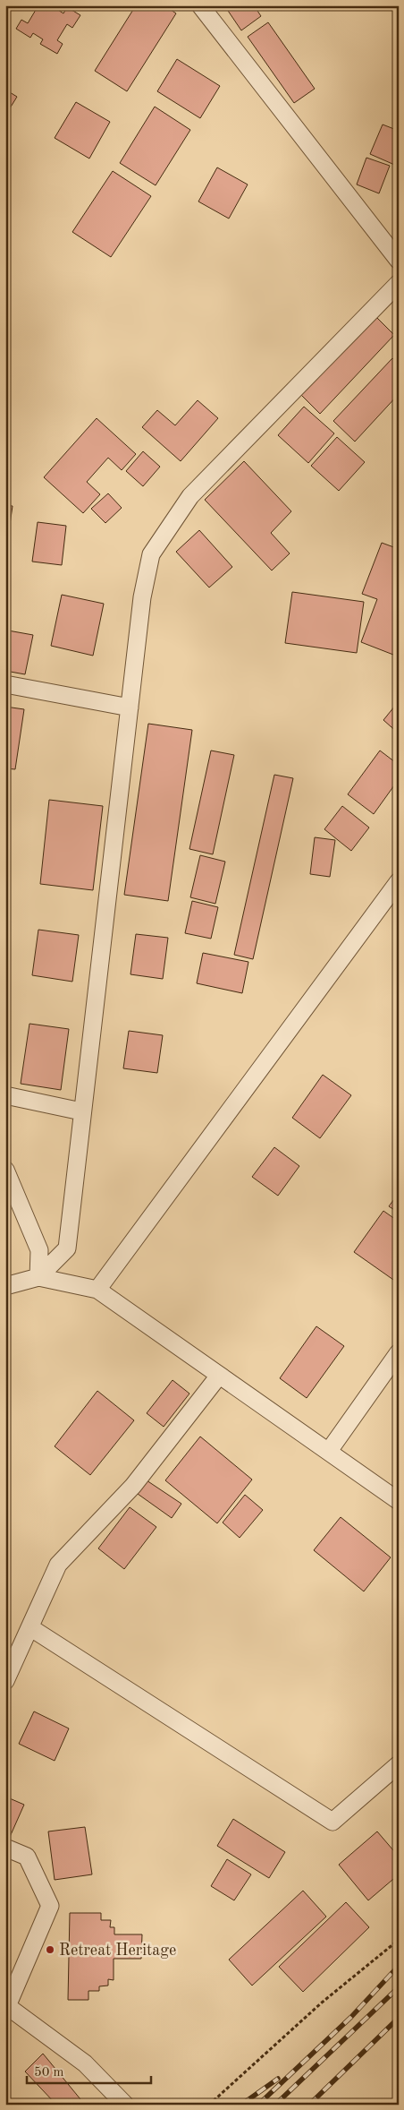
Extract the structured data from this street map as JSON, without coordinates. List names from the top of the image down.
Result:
{
  "places": ["Retreat Heritage"],
  "scale_bar": "50 m"
}
